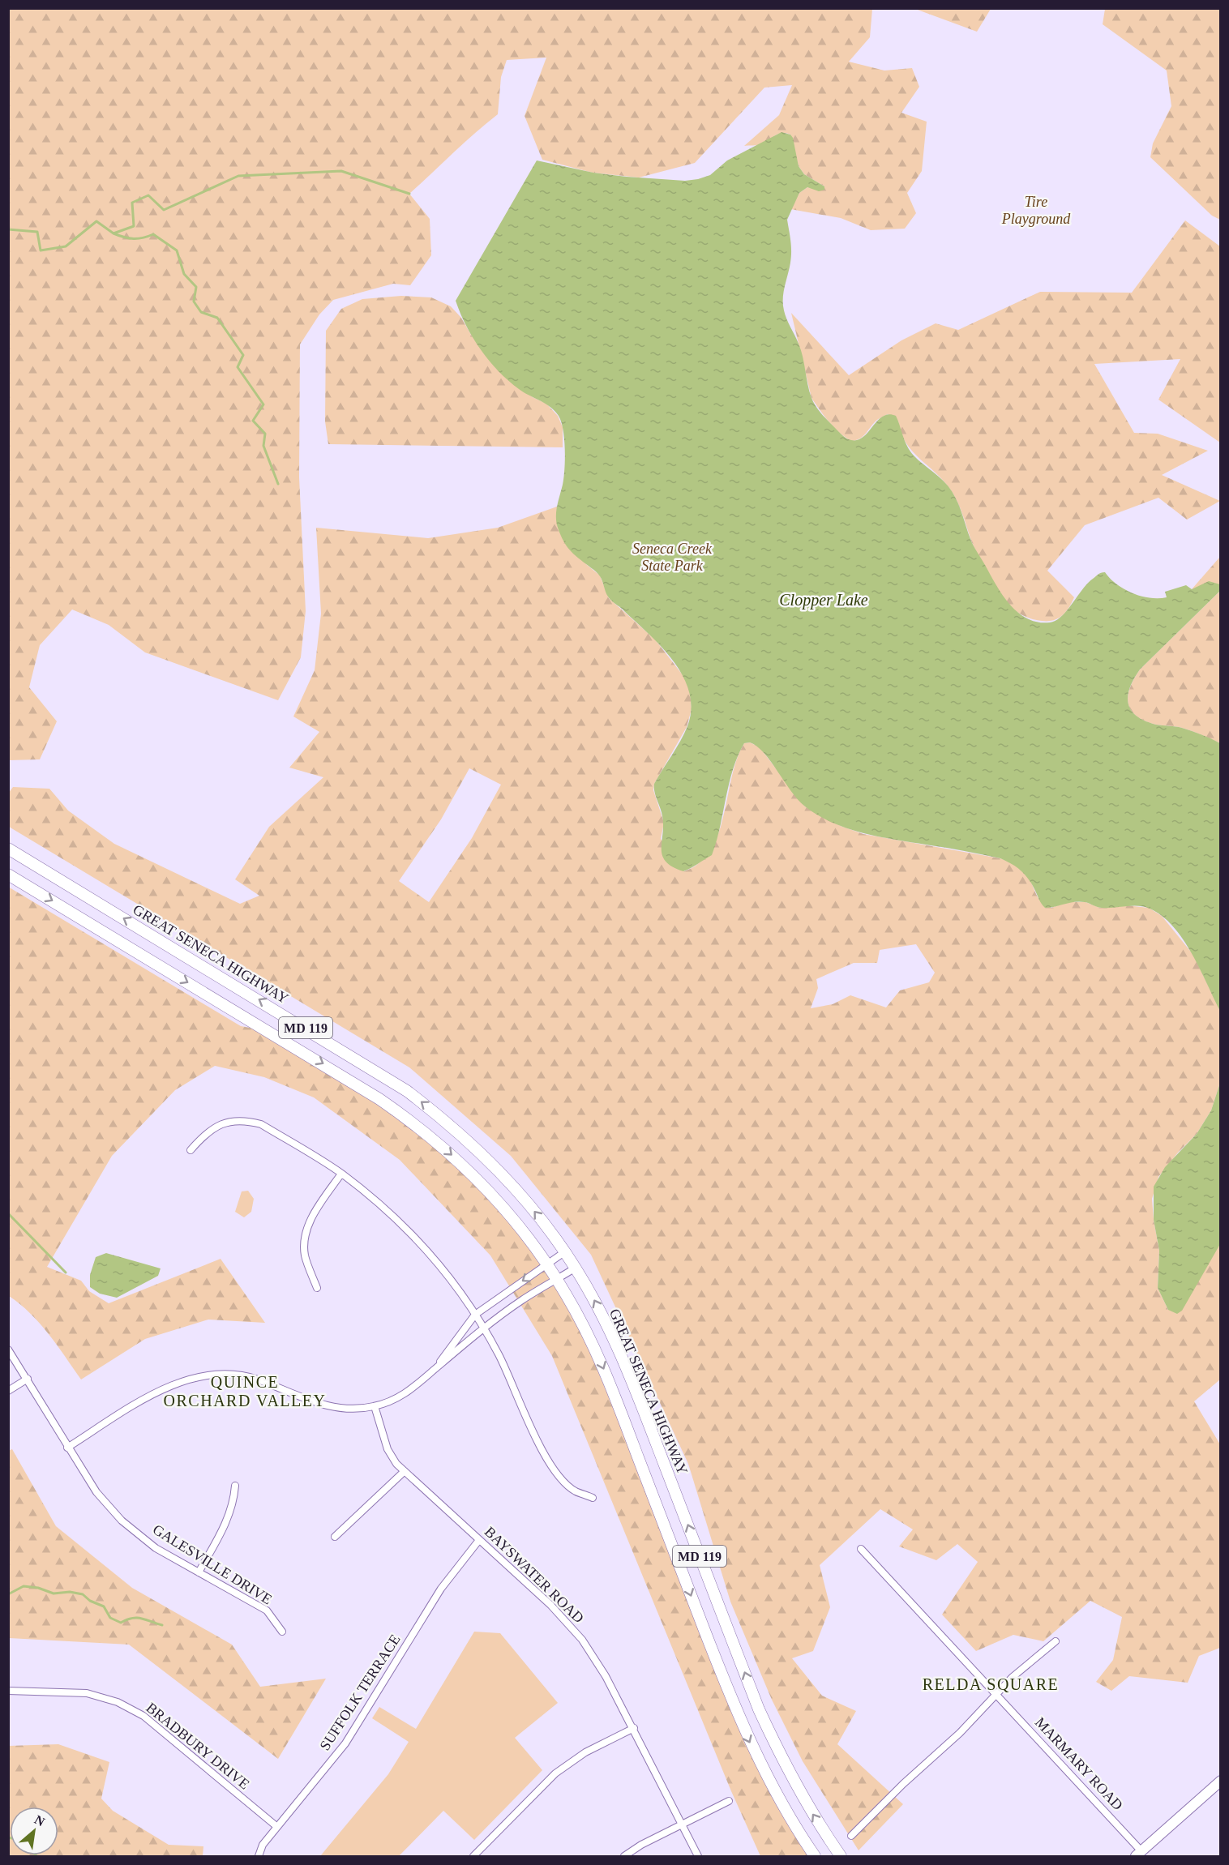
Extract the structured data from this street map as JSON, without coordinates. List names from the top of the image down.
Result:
{
  "streets": {
    "main road": ["GREAT SENECA HIGHWAY", "MD 119"],
    "street": [
      "GALESVILLE DRIVE",
      "BAYSWATER ROAD",
      "SUFFOLK TERRACE",
      "BRADBURY DRIVE",
      "MARMARY ROAD"
    ]
  },
  "crossings": [
    ["BAYSWATER ROAD", "SUFFOLK TERRACE"],
    ["SUFFOLK TERRACE", "BRADBURY DRIVE"]
  ],
  "districts": ["QUINCE ORCHARD VALLEY", "RELDA SQUARE"],
  "water": ["Clopper Lake"],
  "parks": ["Tire Playground", "Seneca Creek State Park"],
  "north": "top right"
}
